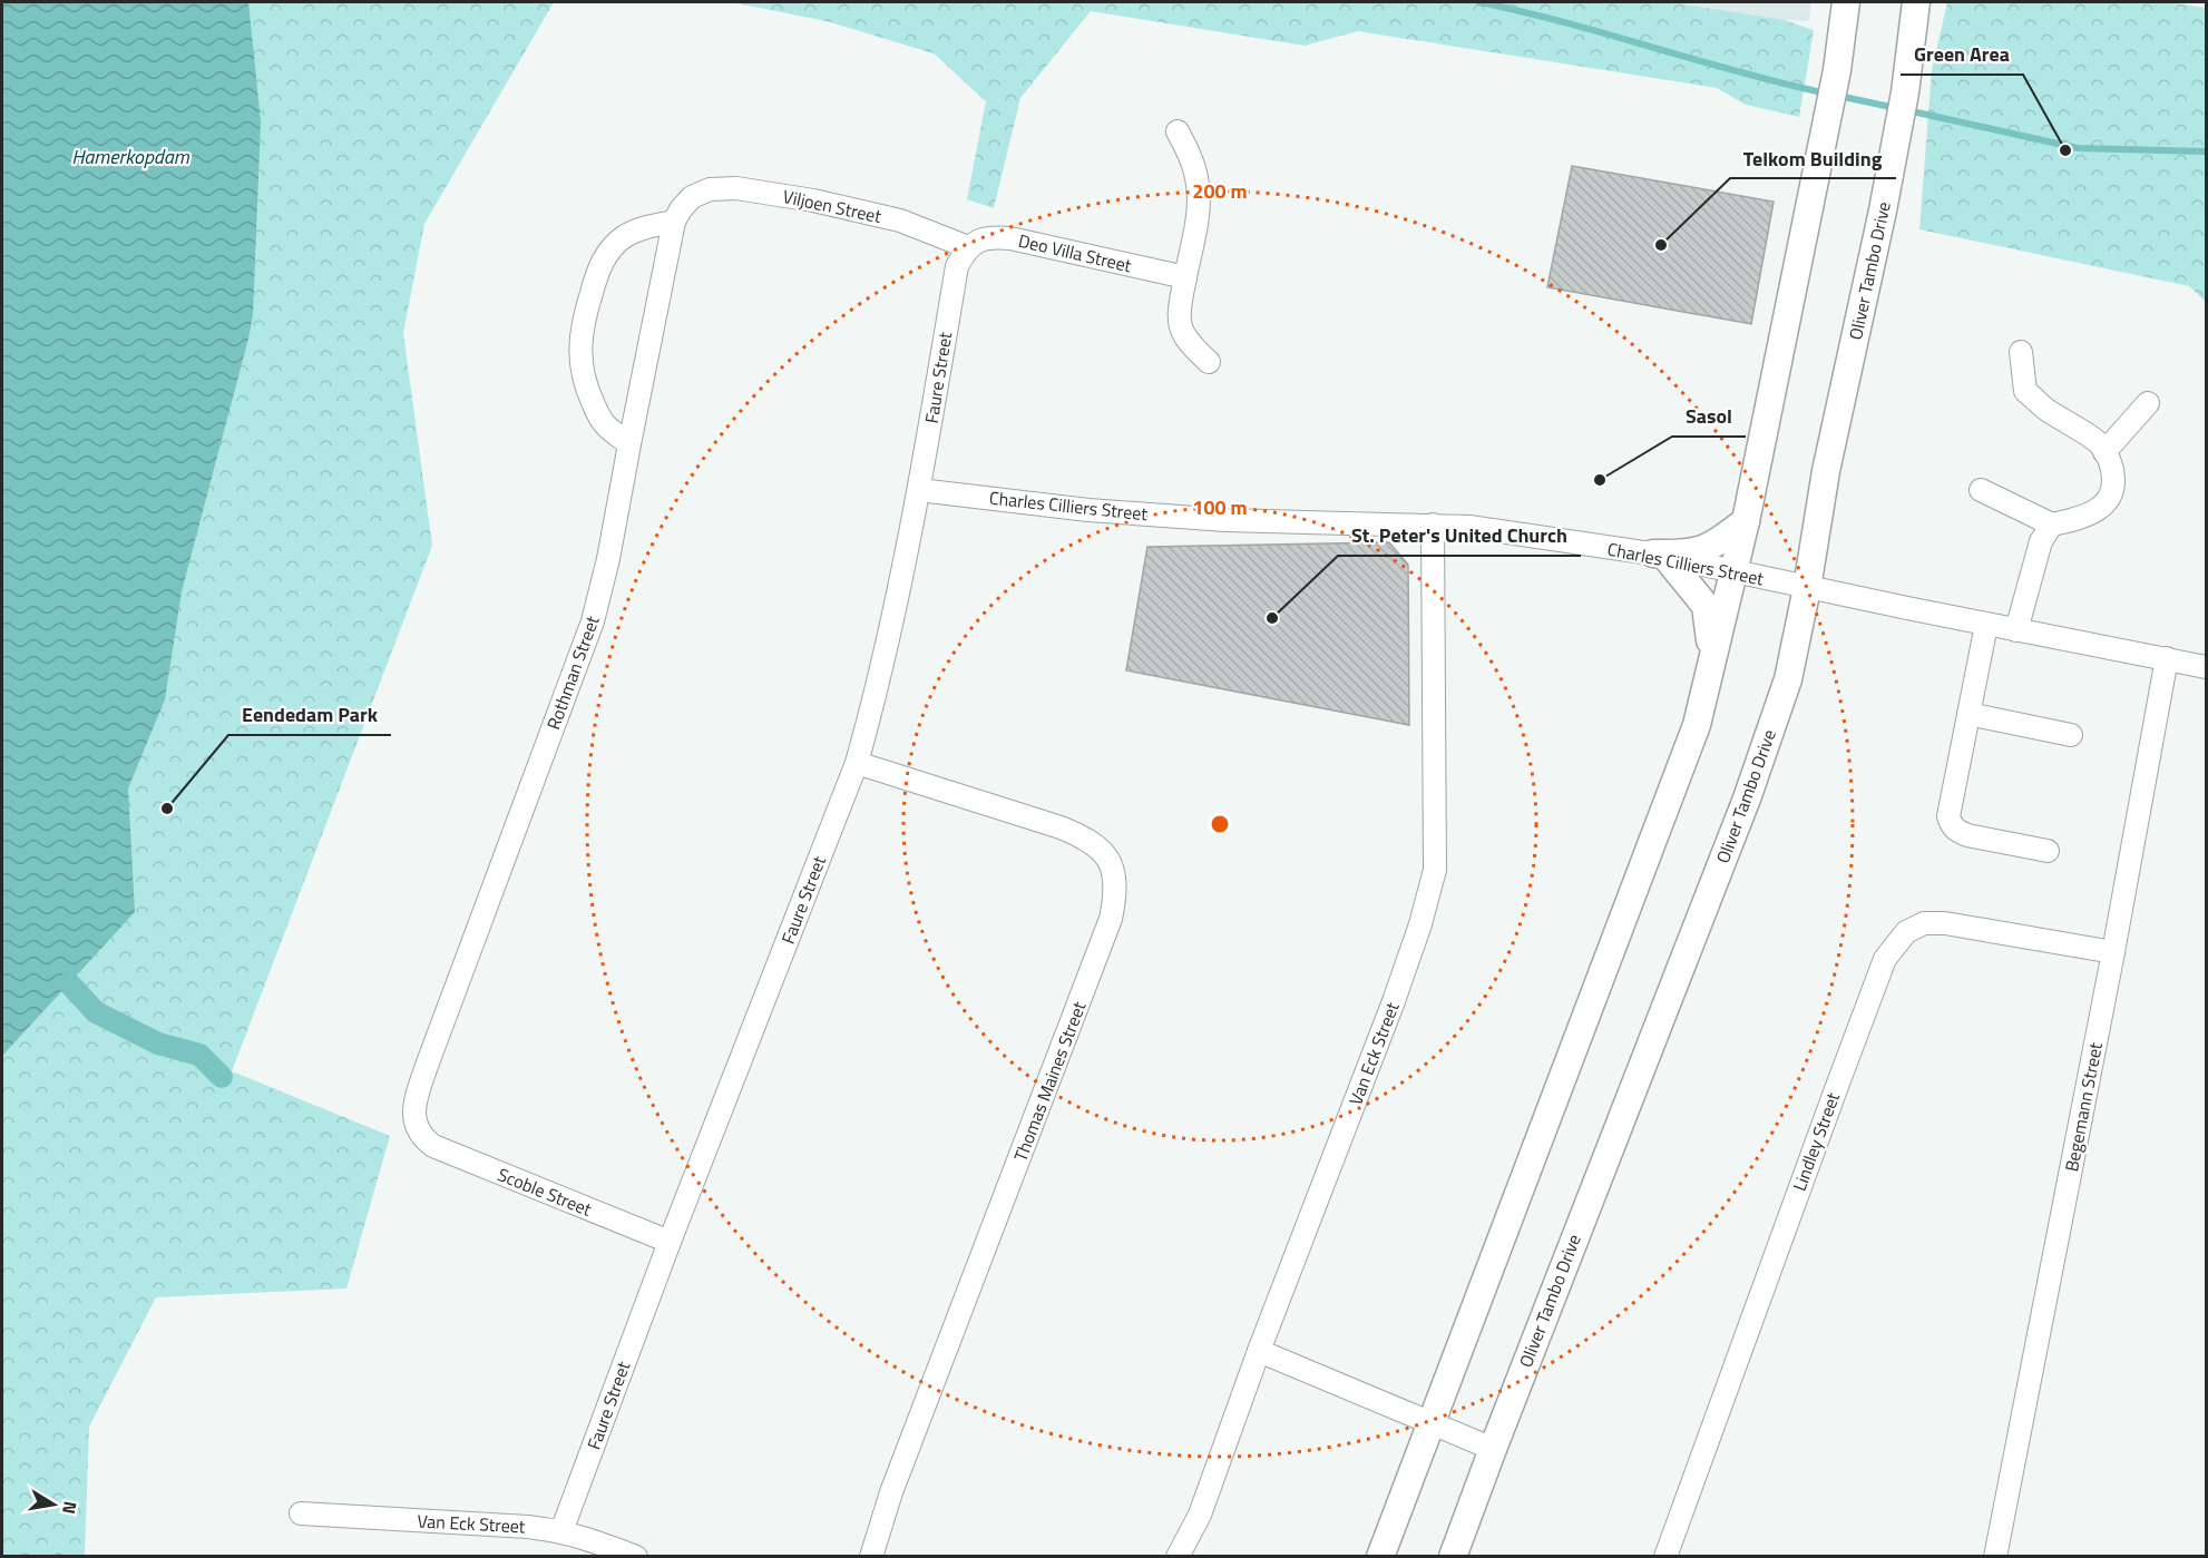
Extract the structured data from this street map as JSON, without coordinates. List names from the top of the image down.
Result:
{
  "streets": {
    "street": [
      "Viljoen Street",
      "Deo Villa Street",
      "Oliver Tambo Drive",
      "Faure Street",
      "Charles Cilliers Street",
      "Rothman Street",
      "Van Eck Street",
      "Thomas Maines Street",
      "Begemann Street",
      "Lindley Street",
      "Scoble Street"
    ]
  },
  "crossings": [
    ["Viljoen Street", "Deo Villa Street"],
    ["Viljoen Street", "Faure Street"],
    ["Viljoen Street", "Rothman Street"],
    ["Deo Villa Street", "Faure Street"],
    ["Oliver Tambo Drive", "Charles Cilliers Street"],
    ["Faure Street", "Charles Cilliers Street"],
    ["Faure Street", "Van Eck Street"],
    ["Faure Street", "Thomas Maines Street"],
    ["Faure Street", "Scoble Street"],
    ["Charles Cilliers Street", "Van Eck Street"],
    ["Charles Cilliers Street", "Begemann Street"],
    ["Rothman Street", "Scoble Street"],
    ["Begemann Street", "Lindley Street"]
  ],
  "water": ["Hamerkopdam"],
  "places": [
    "Green Area",
    "Telkom Building",
    "Sasol",
    "St. Peter's United Church",
    "Eendedam Park"
  ],
  "north": "right",
  "rings": ["200 m", "100 m"]
}
